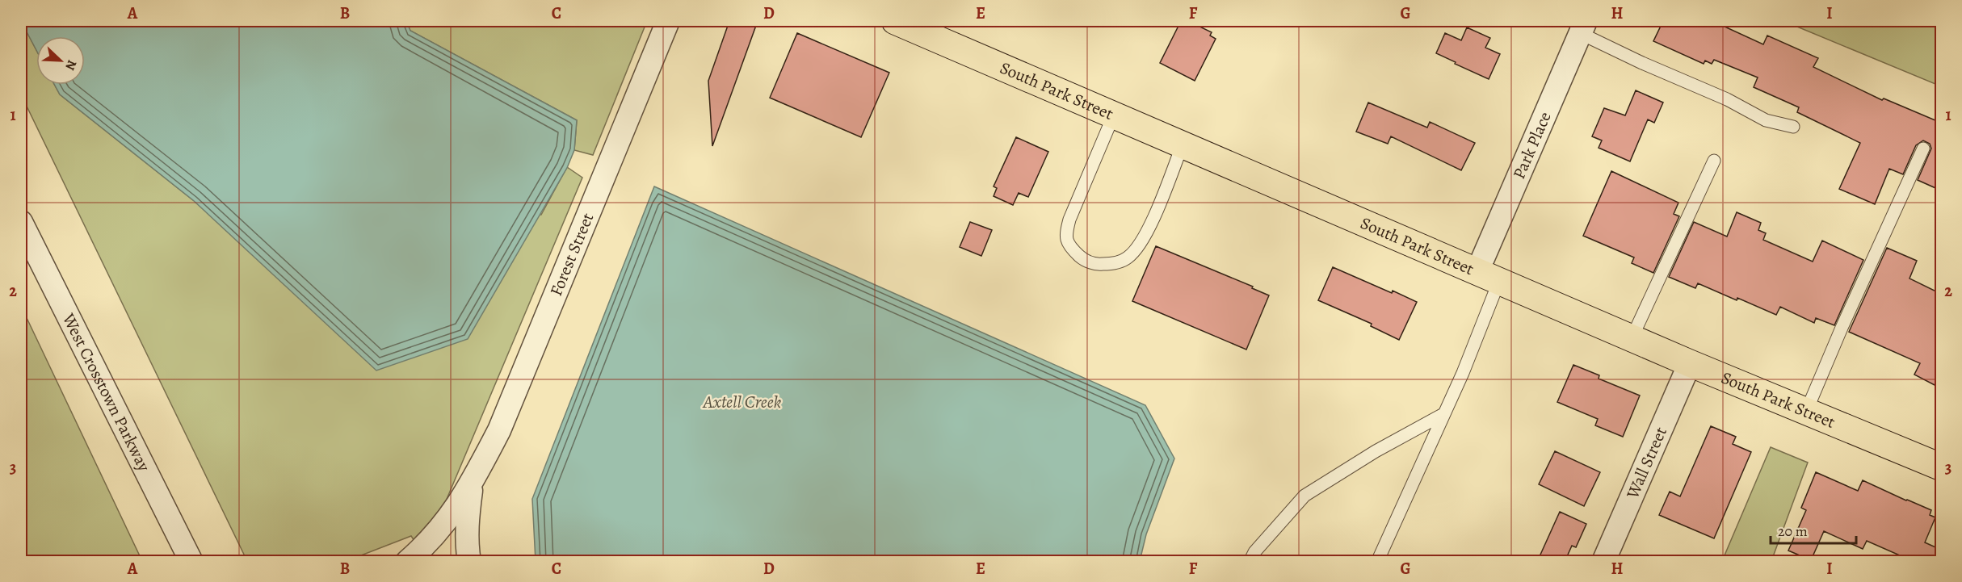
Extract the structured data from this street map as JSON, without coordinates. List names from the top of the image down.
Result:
{
  "streets": {
    "main road": ["South Park Street"],
    "street": [
      "Park Place",
      "Forest Street",
      "West Crosstown Parkway",
      "Wall Street"
    ]
  },
  "crossings": [
    ["South Park Street", "Park Place"],
    ["South Park Street", "Wall Street"]
  ],
  "water": ["Axtell Creek"],
  "scale_bar": "20 m",
  "north": "bottom right",
  "grid": {
    "columns": [
      "A",
      "B",
      "C",
      "D",
      "E",
      "F",
      "G",
      "H",
      "I"
    ],
    "rows": ["1", "2", "3"]
  }
}
